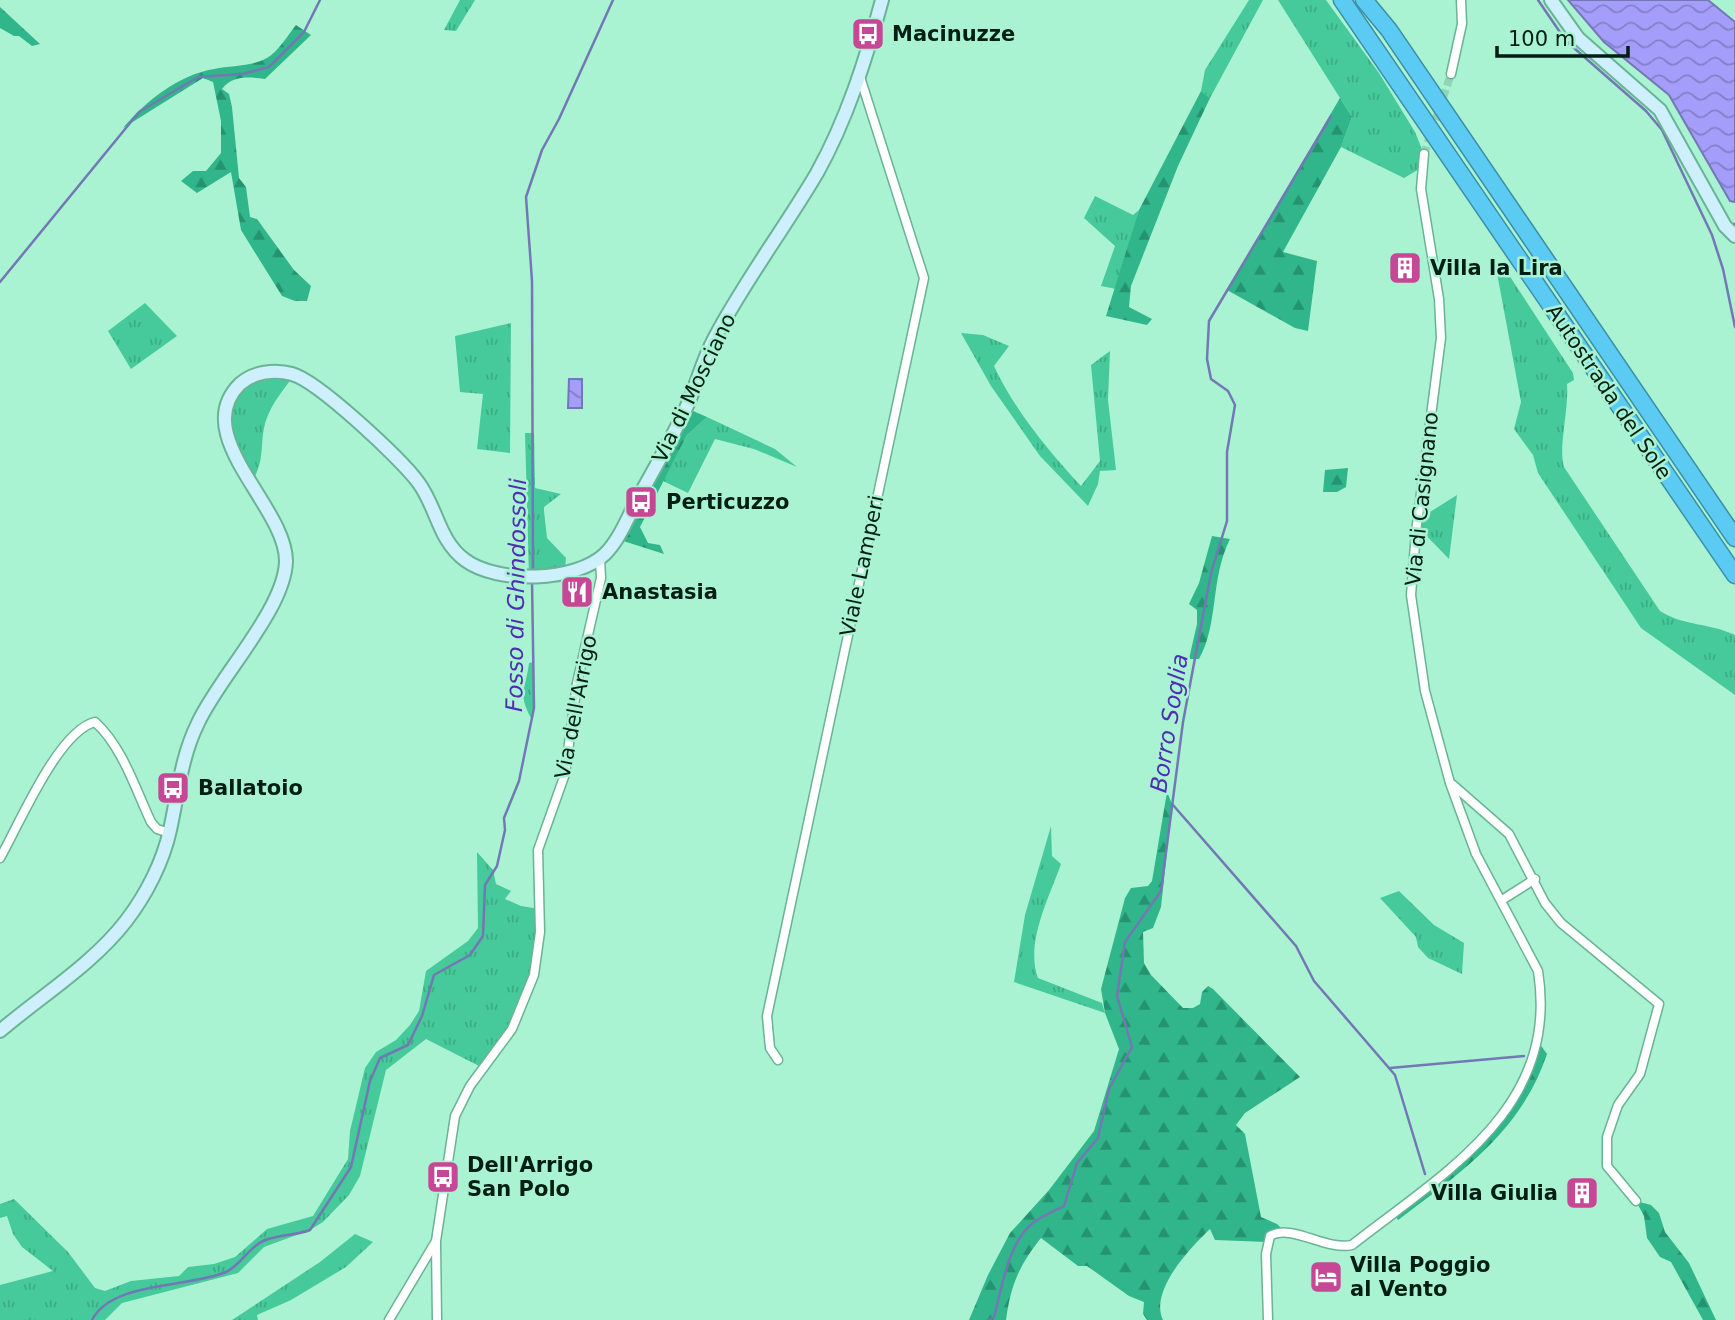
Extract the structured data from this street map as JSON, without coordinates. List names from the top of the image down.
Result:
{
  "streets": {
    "highway": ["Autostrada del Sole"],
    "main road": ["Via di Mosciano"],
    "street": ["Via di Casignano", "Viale Lamperi", "Via dell'Arrigo"]
  },
  "crossings": [
    ["Via di Mosciano", "Viale Lamperi"],
    ["Via di Mosciano", "Via dell'Arrigo"]
  ],
  "water": ["Fosso di Ghindossoli", "Borro Soglia"],
  "places": {
    "bus stop": [
      "Macinuzze",
      "Perticuzzo",
      "Ballatoio",
      "Dell'Arrigo San Polo"
    ],
    "building": ["Villa la Lira", "Villa Giulia"],
    "restaurant": ["Anastasia"],
    "hotel": ["Villa Poggio al Vento"]
  },
  "scale_bar": "100 m"
}
